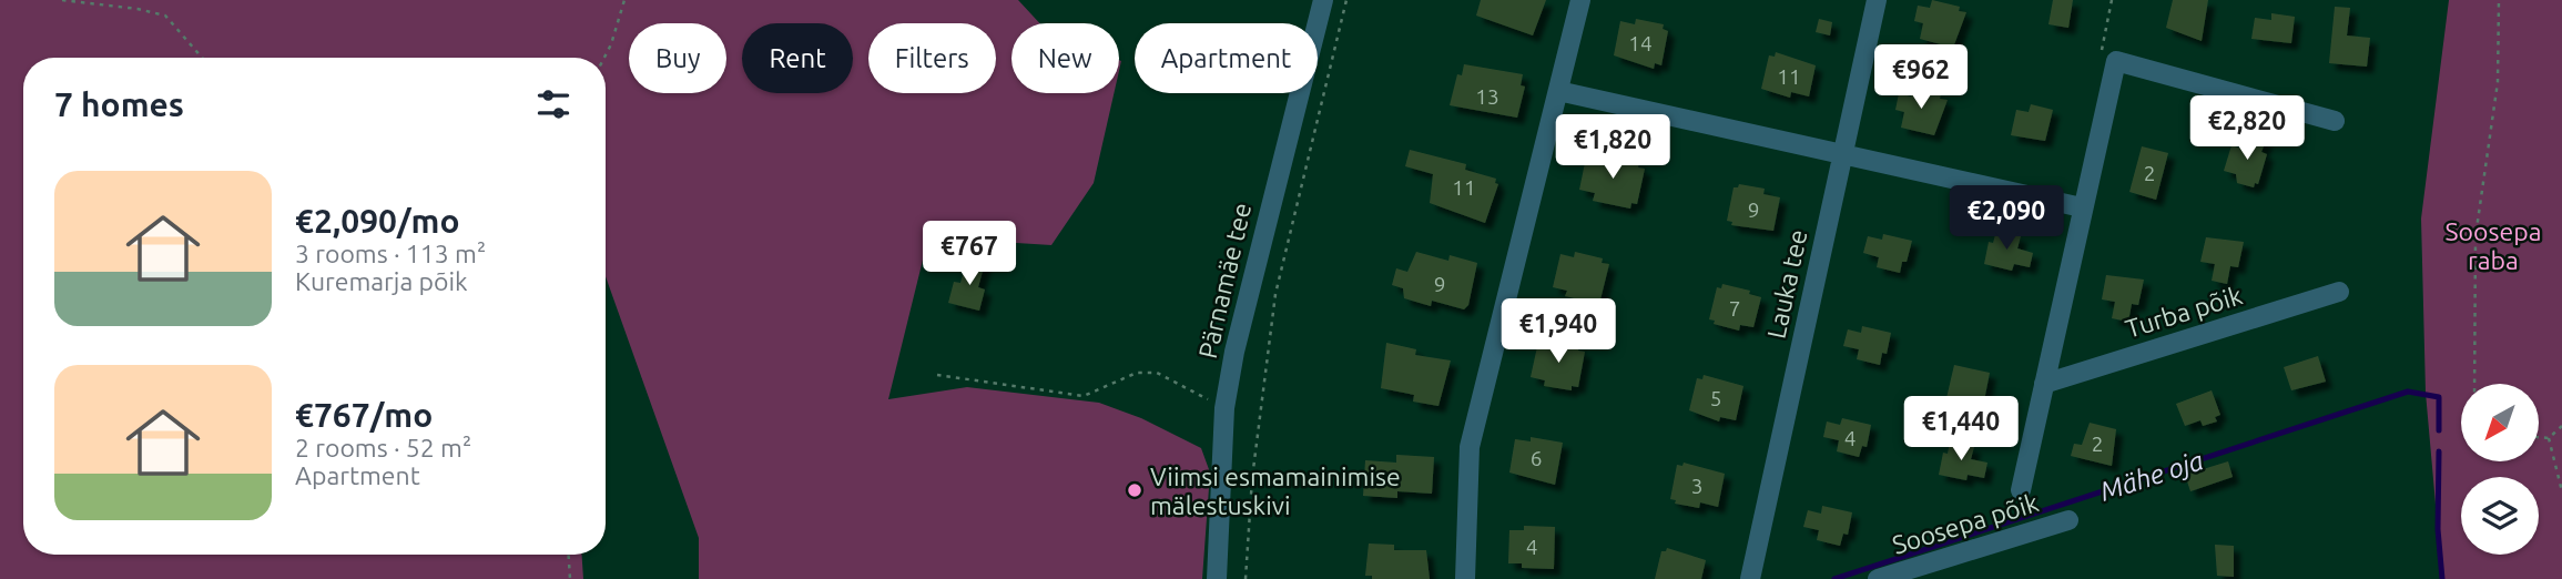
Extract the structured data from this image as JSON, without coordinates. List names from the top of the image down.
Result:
{
  "streets": {
    "street": [
      "Pärnamäe tee",
      "Lauka tee",
      "Turba põik",
      "Soosepa põik"
    ]
  },
  "water": ["Mähe oja"],
  "parks": ["Soosepa raba"],
  "places": ["Viimsi esmamainimise mälestuskivi"],
  "house_numbers": [
    "14",
    "11",
    "13",
    "2",
    "11",
    "9",
    "9",
    "7",
    "5",
    "4",
    "2",
    "6",
    "3",
    "4"
  ],
  "north": "bottom left",
  "page": {
    "chip": [
      "Buy",
      "Rent",
      "Filters",
      "New",
      "Apartment"
    ],
    "price": [
      "€962",
      "€2,820",
      "€1,820",
      "€2,090",
      "€767",
      "€1,940",
      "€1,440"
    ],
    "heading": "7 homes",
    "list": [
      {
        "name": "€2,090/mo",
        "note": "3 rooms · 113 m² · Kuremarja põik"
      },
      {
        "name": "€767/mo",
        "note": "2 rooms · 52 m² · Apartment"
      }
    ]
  }
}
